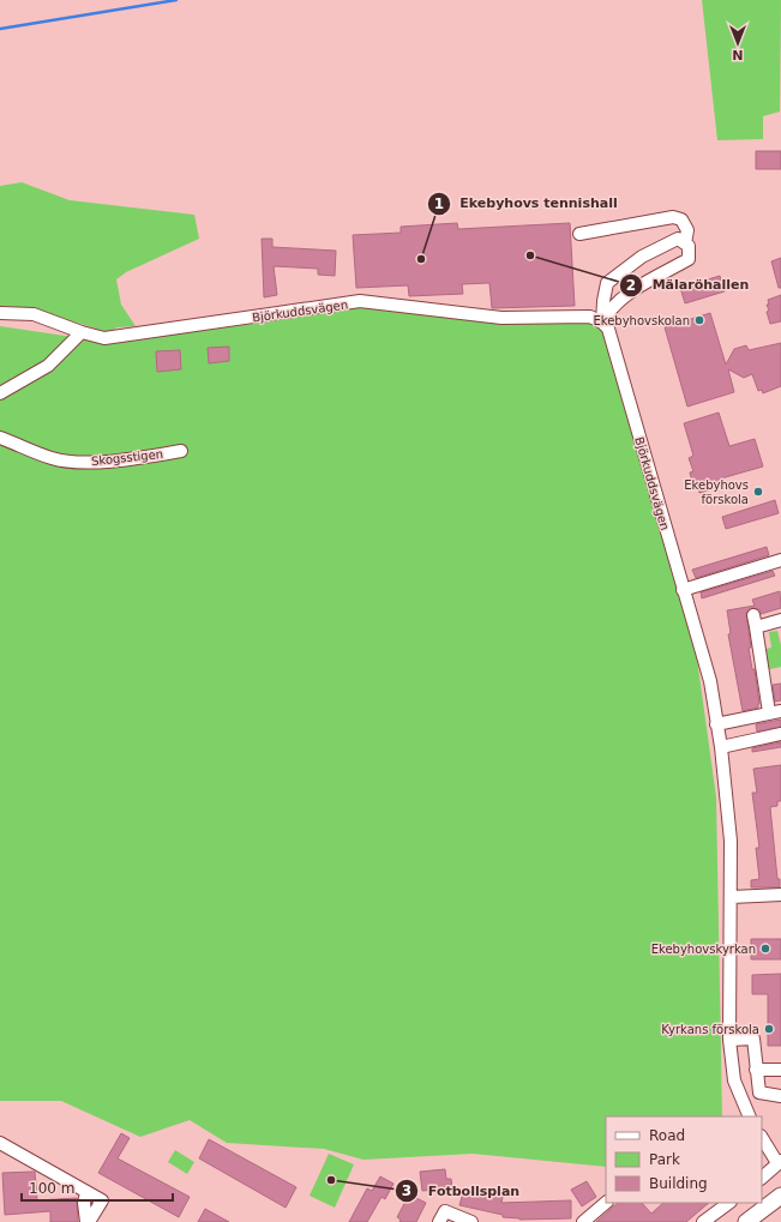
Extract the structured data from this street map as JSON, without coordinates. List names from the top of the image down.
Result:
{
  "streets": {
    "street": ["Björkuddsvägen", "Skogsstigen"]
  },
  "places": [
    "Mälaröhallen",
    "Ekebyhovs tennishall",
    "Ekebyhovskolan",
    "Ekebyhovs förskola",
    "Ekebyhovskyrkan",
    "Kyrkans förskola",
    "Fotbollsplan"
  ],
  "legend": ["Road", "Park", "Building"],
  "scale_bar": "100 m",
  "north": "bottom"
}
